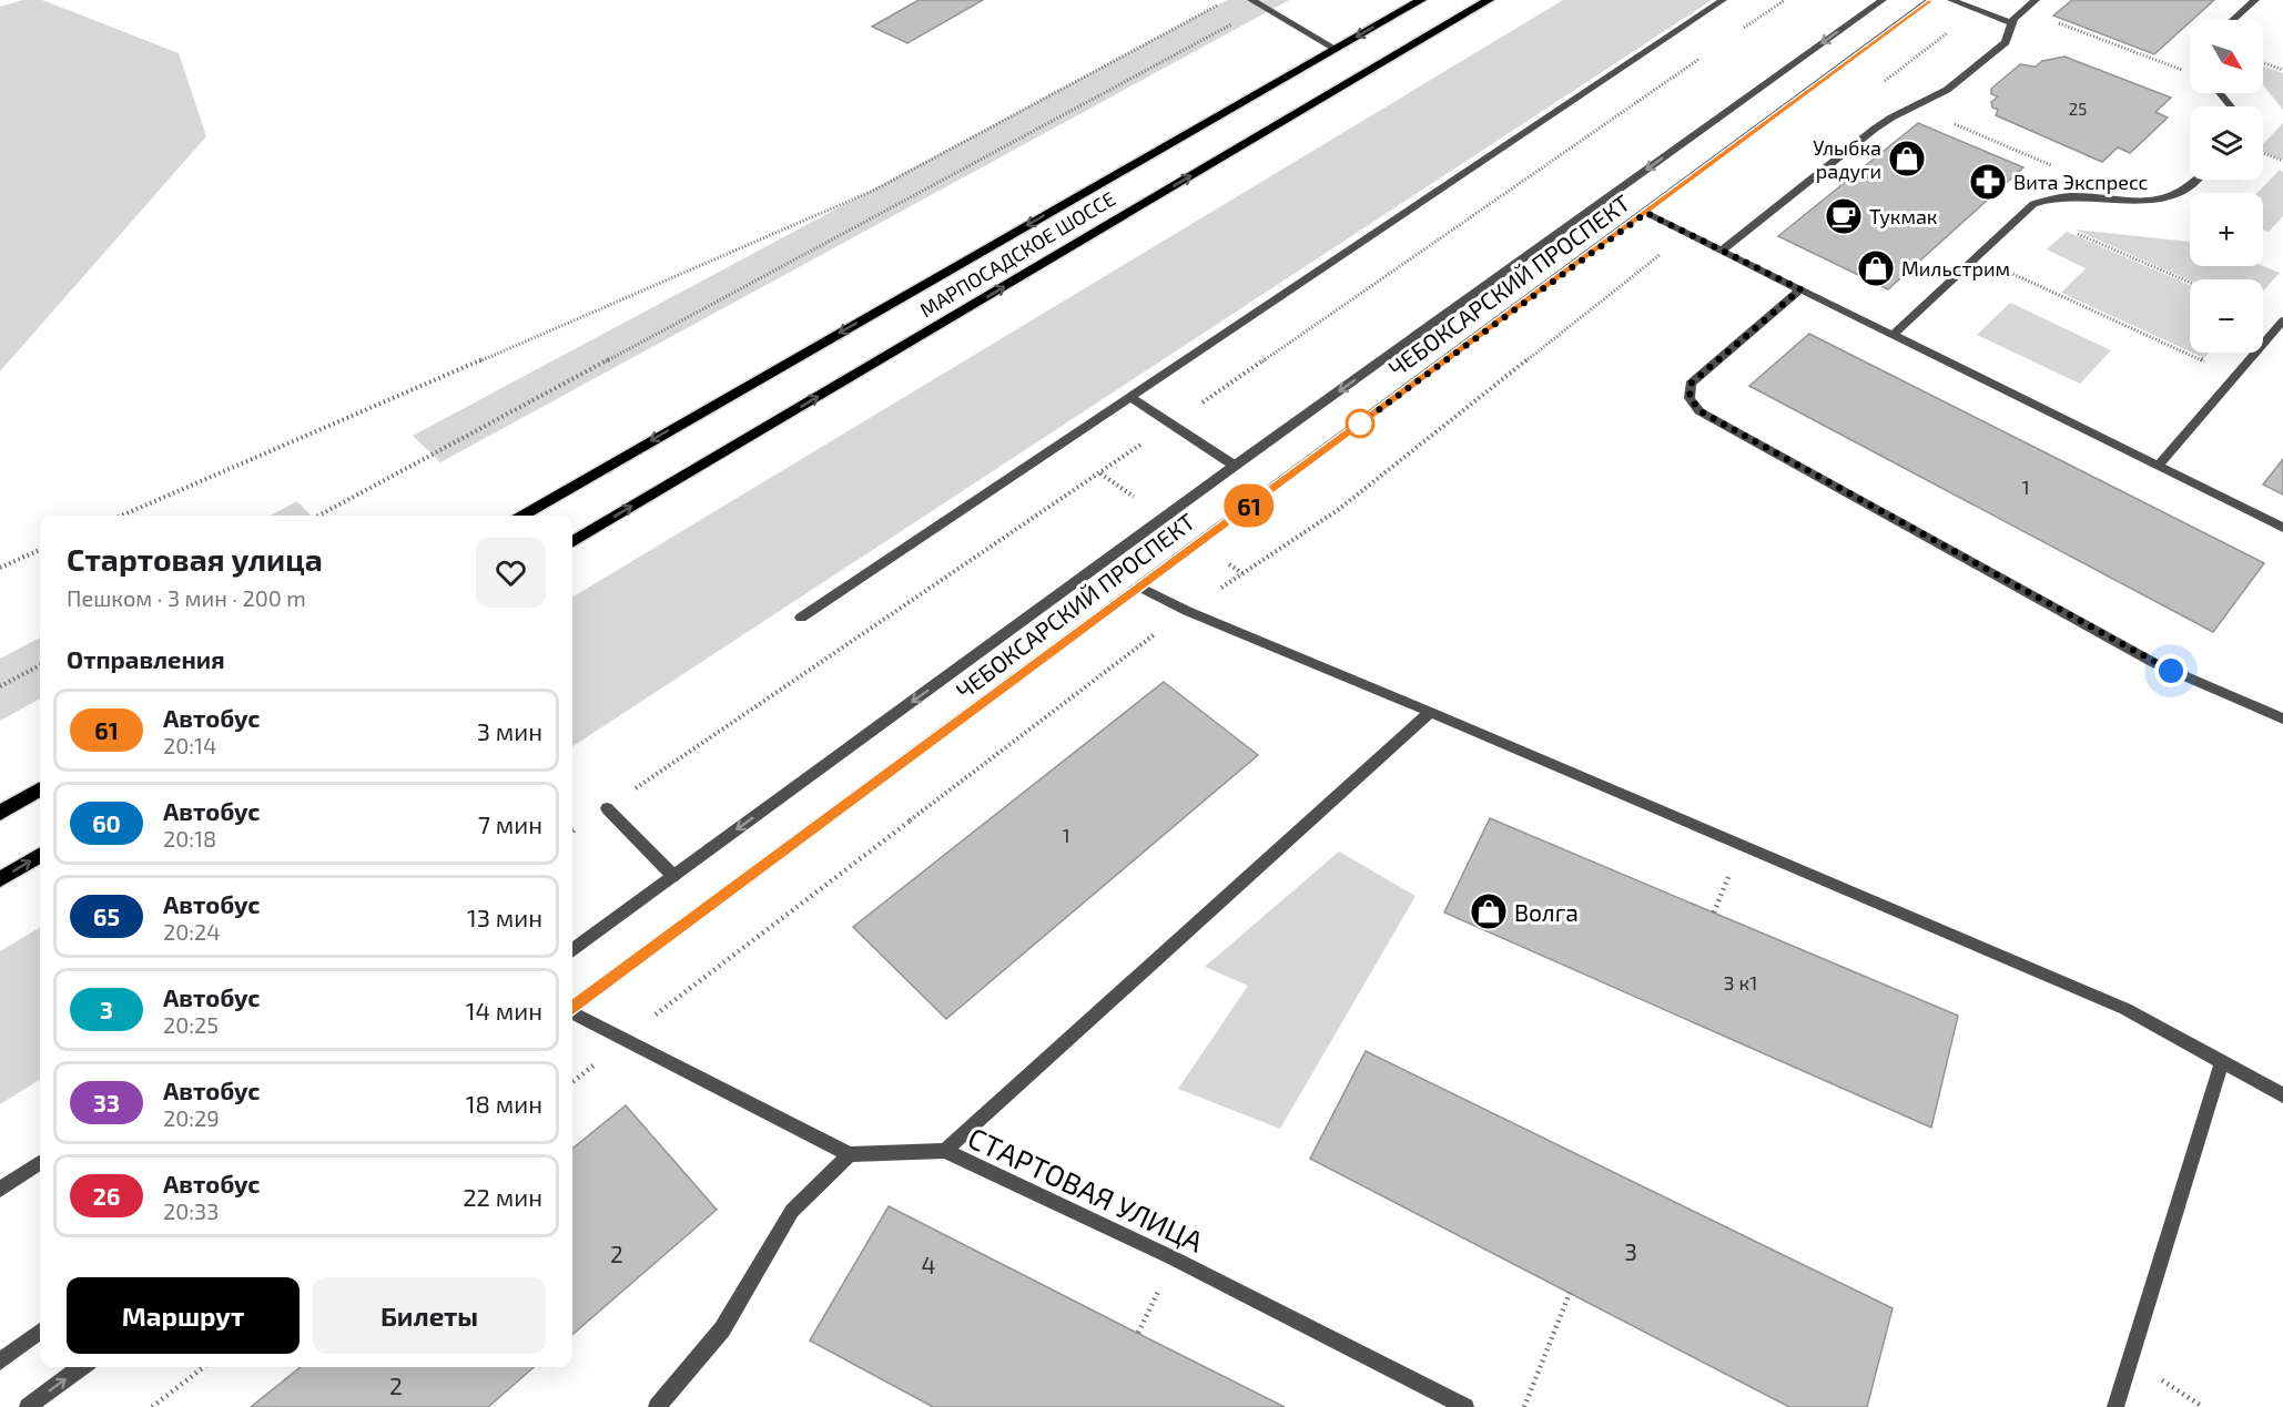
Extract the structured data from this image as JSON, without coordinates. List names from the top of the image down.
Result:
{
  "streets": {
    "main road": ["МАРПОСАДСКОЕ ШОССЕ"],
    "street": ["ЧЕБОКСАРСКИЙ ПРОСПЕКТ", "СТАРТОВАЯ УЛИЦА"]
  },
  "places": {
    "shop": ["Улыбка радуги", "Мильстрим", "Волга"],
    "pharmacy": ["Вита Экспресс"],
    "cafe": ["Тукмак"]
  },
  "lines": ["bus line 61"],
  "house_numbers": [
    "25",
    "1",
    "1",
    "3 к1",
    "3",
    "2",
    "4",
    "2"
  ],
  "north": "bottom right",
  "page": {
    "on_map": "61",
    "map_buttons": ["+", "−"],
    "heading": [
      ["Стартовая улица", "Пешком · 3 мин · 200 m"],
      "Отправления"
    ],
    "list": [
      {
        "mark": "61",
        "name": "Автобус",
        "note": "20:14",
        "value": "3 мин"
      },
      {
        "mark": "60",
        "name": "Автобус",
        "note": "20:18",
        "value": "7 мин"
      },
      {
        "mark": "65",
        "name": "Автобус",
        "note": "20:24",
        "value": "13 мин"
      },
      {
        "mark": "3",
        "name": "Автобус",
        "note": "20:25",
        "value": "14 мин"
      },
      {
        "mark": "33",
        "name": "Автобус",
        "note": "20:29",
        "value": "18 мин"
      },
      {
        "mark": "26",
        "name": "Автобус",
        "note": "20:33",
        "value": "22 мин"
      }
    ],
    "buttons": ["Маршрут", "Билеты"]
  }
}
